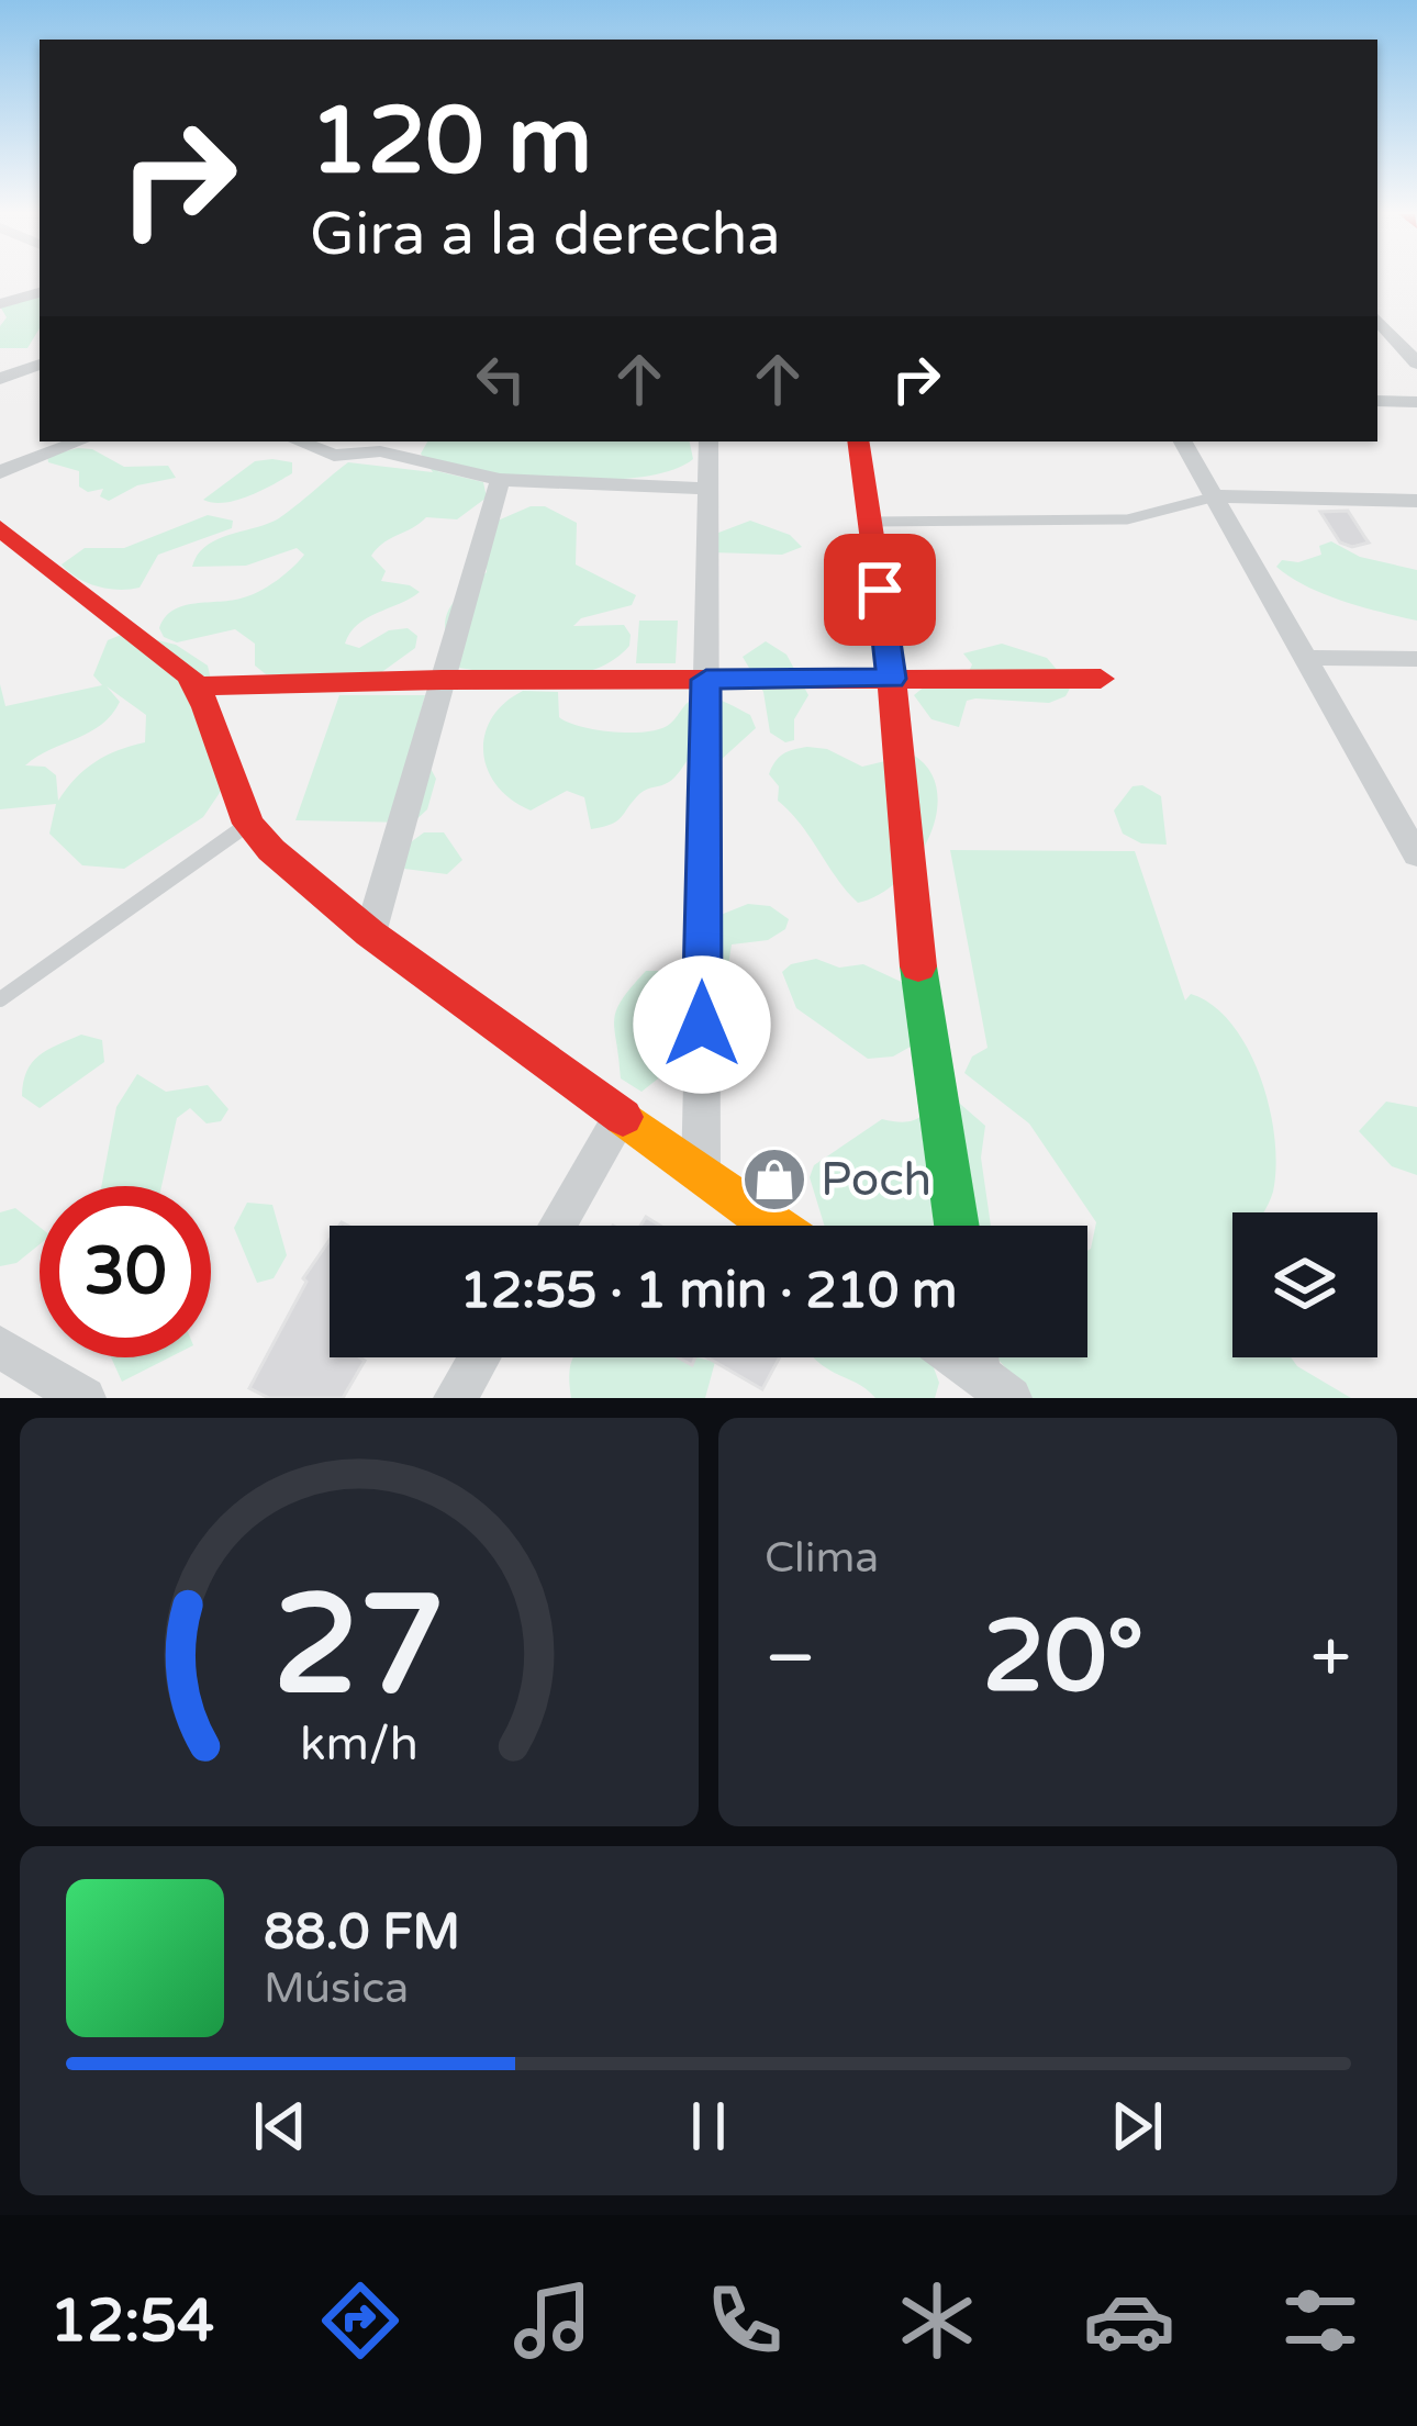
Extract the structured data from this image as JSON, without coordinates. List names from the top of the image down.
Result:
{
  "places": {
    "shop": ["Poch"]
  },
  "page": {
    "turn": ["120 m", "Gira a la derecha"],
    "limit": "30",
    "trip": "12:55 · 1 min · 210 m",
    "tile": "Clima",
    "heat": ["−", "20°", "+"],
    "song": ["88.0 FM", "Música"],
    "tabs": "12:54",
    "gauge": ["27", "km/h"]
  }
}
